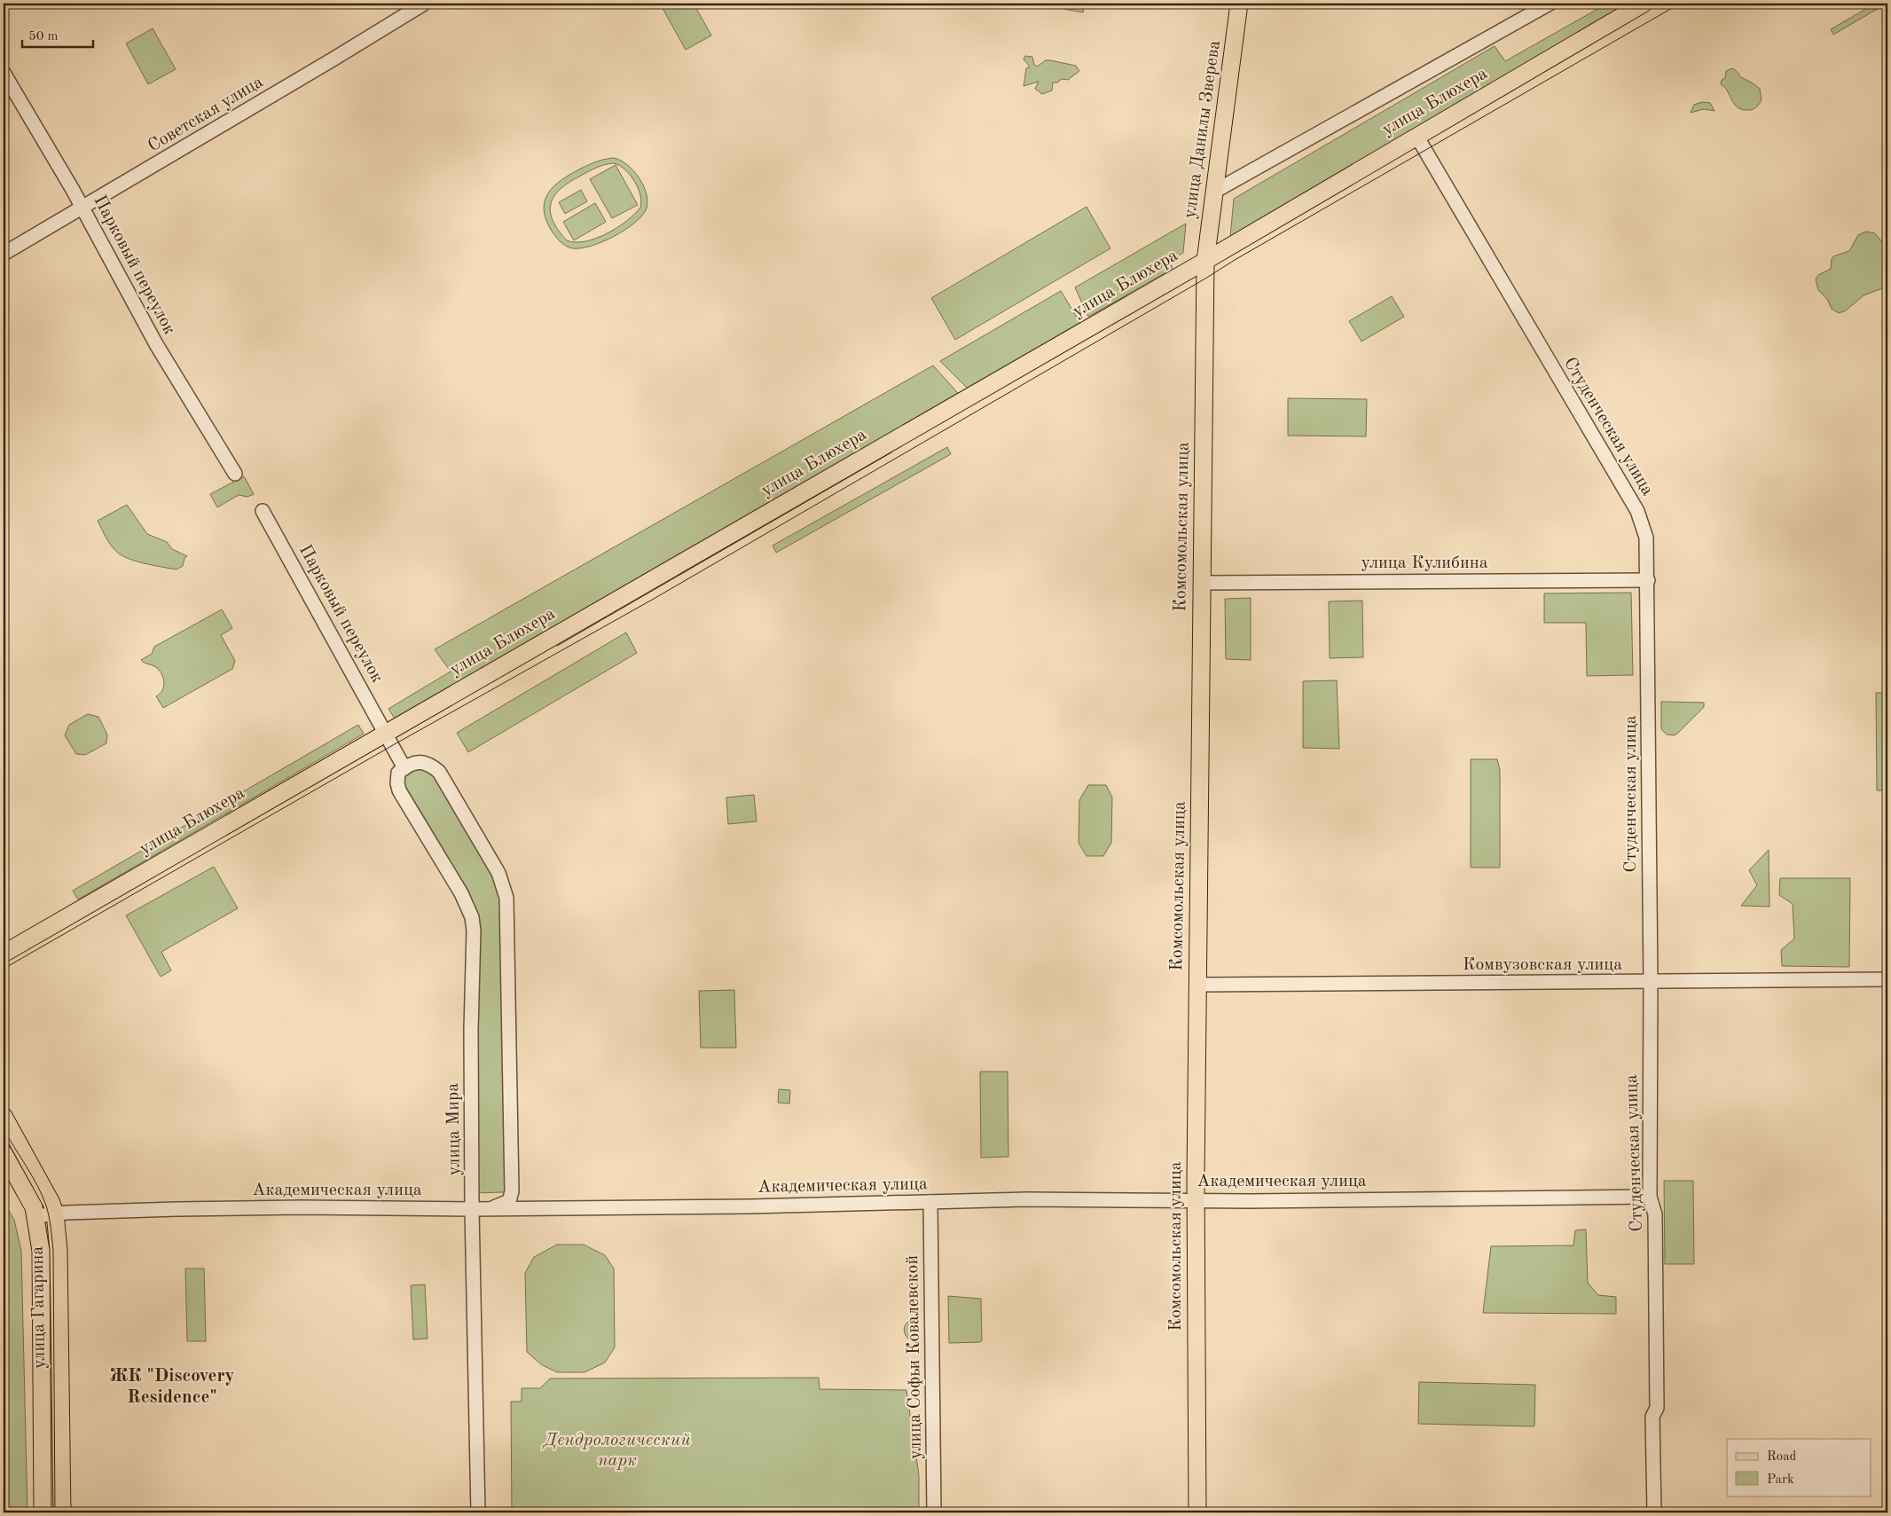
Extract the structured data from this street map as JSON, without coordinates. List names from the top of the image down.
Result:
{
  "streets": {
    "main road": [
      "улица Блюхера",
      "улица Данилы Зверева",
      "Комсомольская улица",
      "улица Гагарина"
    ],
    "street": [
      "Советская улица",
      "Парковый переулок",
      "Студенческая улица",
      "улица Кулибина",
      "Комвузовская улица",
      "улица Мира",
      "Академическая улица",
      "улица Софьи Ковалевской"
    ]
  },
  "crossings": [
    ["улица Блюхера", "улица Данилы Зверева"],
    ["улица Блюхера", "Парковый переулок"],
    ["улица Блюхера", "Студенческая улица"],
    ["улица Блюхера", "Комсомольская улица"],
    ["Советская улица", "Парковый переулок"],
    ["улица Данилы Зверева", "Комсомольская улица"],
    ["Студенческая улица", "улица Кулибина"],
    ["Студенческая улица", "Комвузовская улица"],
    ["Студенческая улица", "Академическая улица"],
    ["Комсомольская улица", "улица Кулибина"],
    ["Комсомольская улица", "Комвузовская улица"],
    ["Комсомольская улица", "Академическая улица"],
    ["улица Мира", "Академическая улица"],
    ["Академическая улица", "улица Гагарина"],
    ["Академическая улица", "улица Софьи Ковалевской"]
  ],
  "districts": ["ЖК \"Discovery Residence\""],
  "parks": ["Дендрологический парк"],
  "legend": ["Road", "Park"],
  "scale_bar": "50 m"
}
